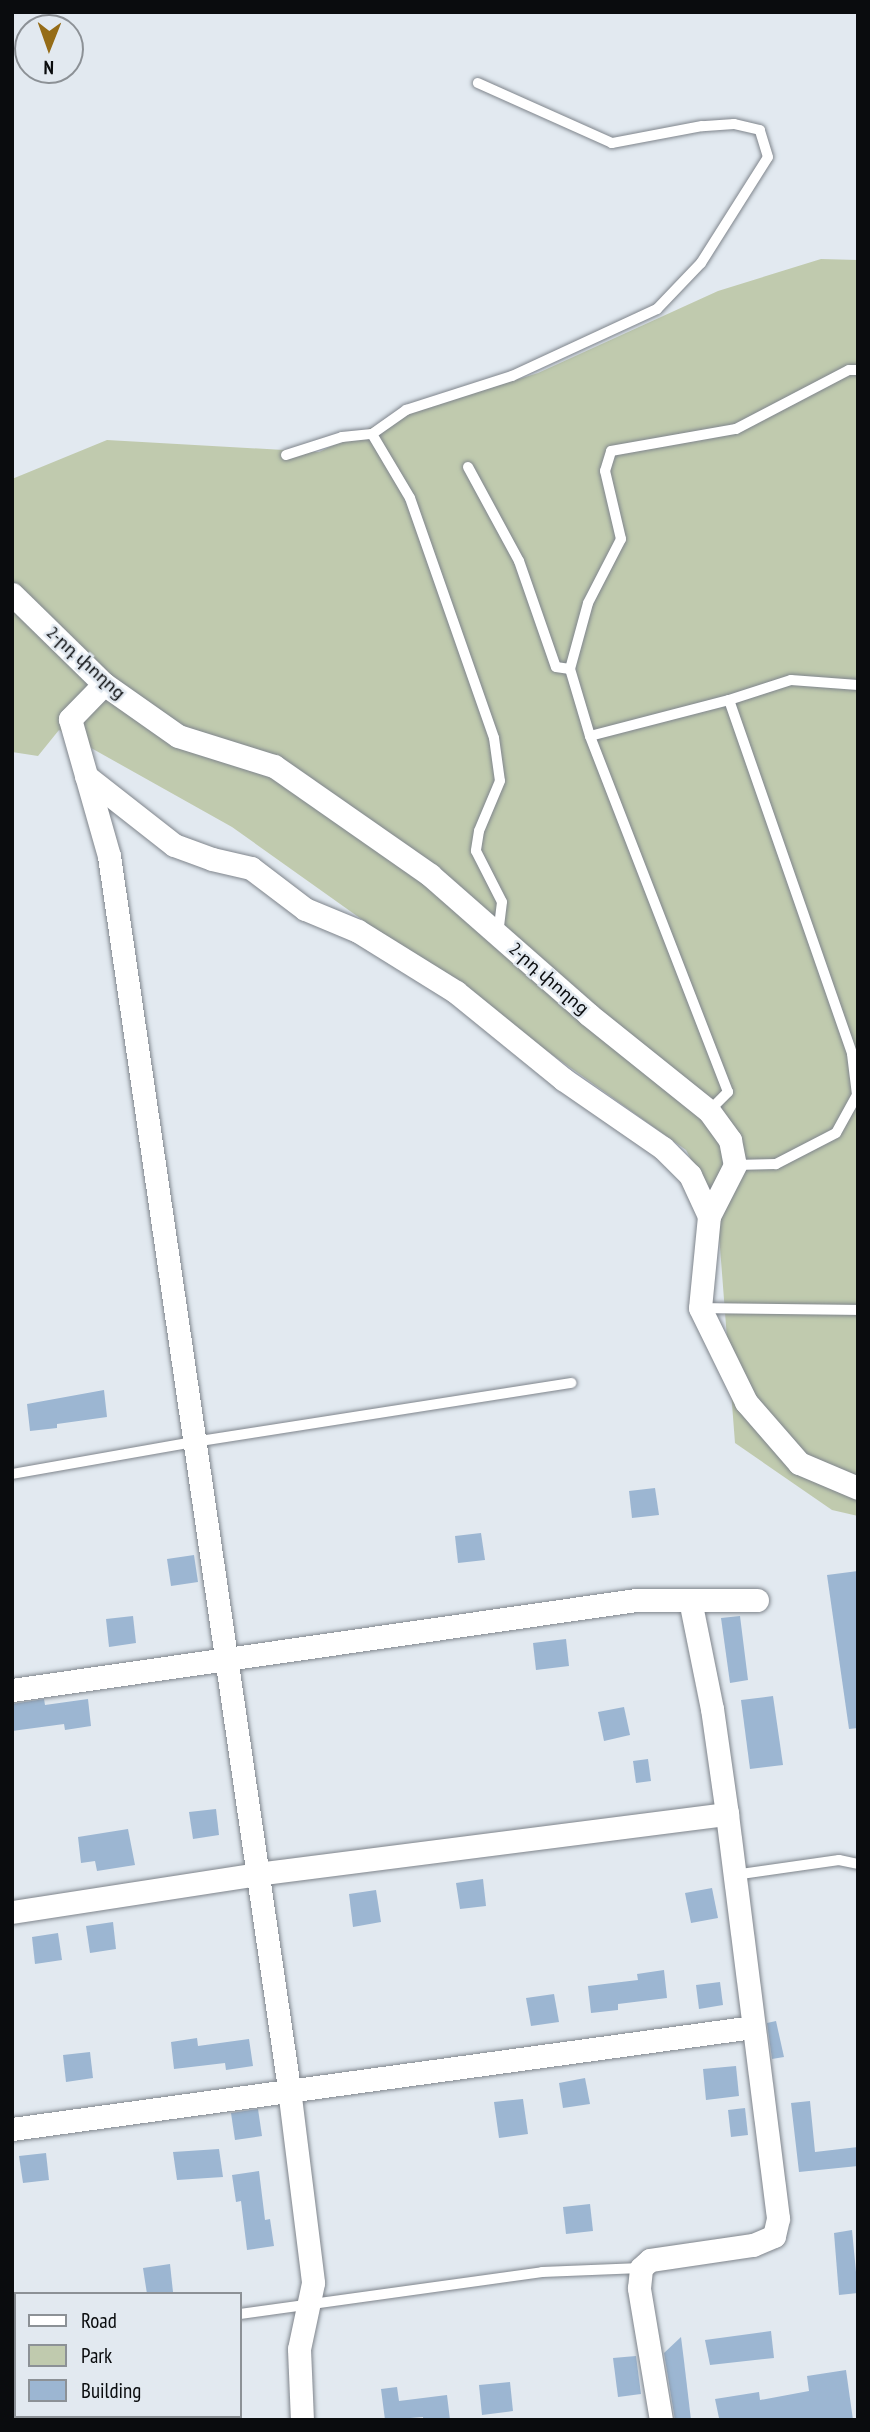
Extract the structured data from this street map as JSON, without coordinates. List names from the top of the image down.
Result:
{
  "streets": {
    "street": ["2-րդ փողոց"]
  },
  "legend": ["Road", "Park", "Building"],
  "north": "bottom"
}
